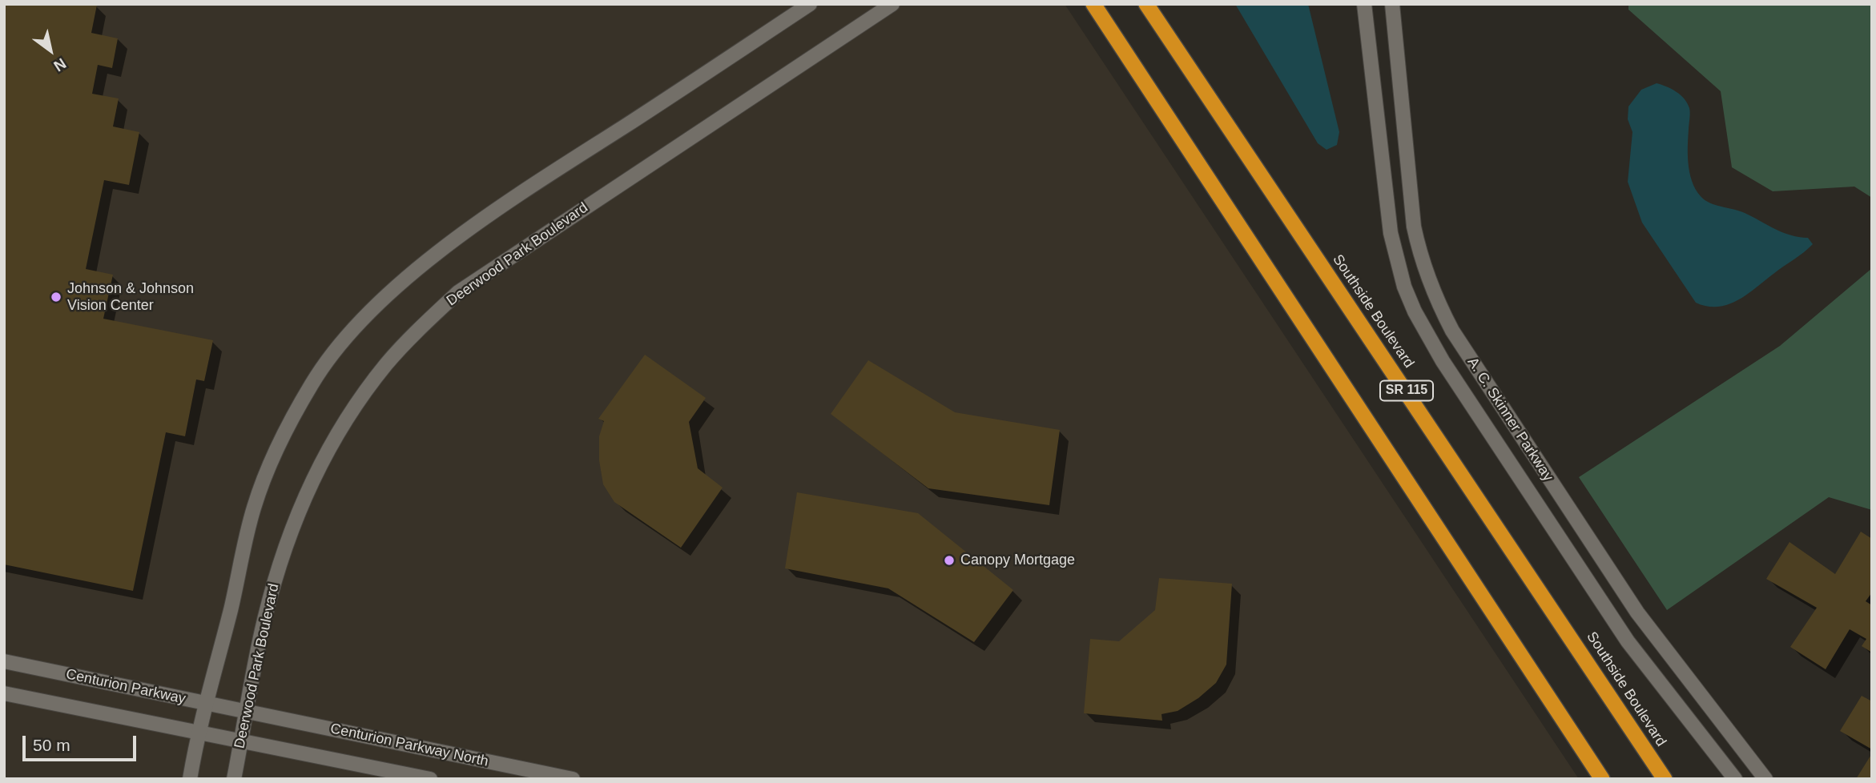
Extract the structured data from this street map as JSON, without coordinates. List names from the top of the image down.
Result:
{
  "streets": {
    "highway": ["Southside Boulevard", "SR 115"],
    "main road": [
      "Deerwood Park Boulevard",
      "A. C. Skinner Parkway",
      "Centurion Parkway",
      "Centurion Parkway North"
    ]
  },
  "crossings": [
    ["Deerwood Park Boulevard", "Centurion Parkway"],
    ["Deerwood Park Boulevard", "Centurion Parkway North"],
    ["Centurion Parkway", "Centurion Parkway North"]
  ],
  "places": ["Johnson & Johnson Vision Center", "Canopy Mortgage"],
  "scale_bar": "50 m",
  "north": "bottom right"
}
